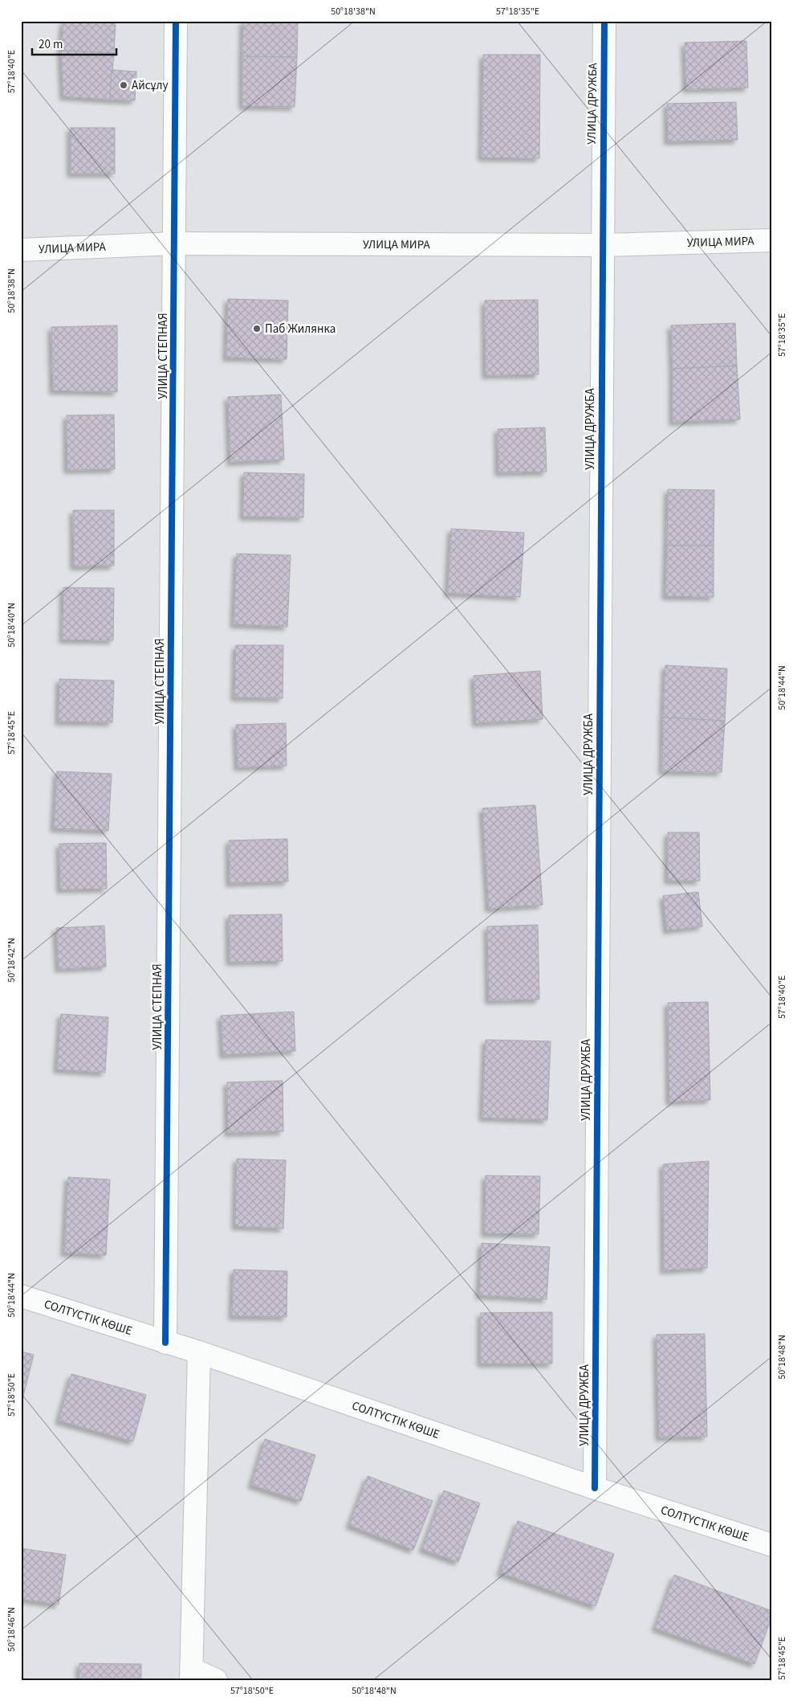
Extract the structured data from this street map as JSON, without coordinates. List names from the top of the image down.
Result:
{
  "streets": {
    "street": [
      "УЛИЦА ДРУЖБА",
      "УЛИЦА МИРА",
      "УЛИЦА СТЕПНАЯ",
      "СОЛТҮСТІК КӨШЕ"
    ]
  },
  "crossings": [
    ["УЛИЦА ДРУЖБА", "УЛИЦА МИРА"],
    ["УЛИЦА ДРУЖБА", "СОЛТҮСТІК КӨШЕ"],
    ["УЛИЦА МИРА", "УЛИЦА СТЕПНАЯ"],
    ["УЛИЦА СТЕПНАЯ", "СОЛТҮСТІК КӨШЕ"]
  ],
  "places": ["Айсұлу", "Паб Жилянка"],
  "scale_bar": "20 m",
  "coordinates": [
    "50°18'38\"N",
    "57°18'35\"E",
    "57°18'40\"E",
    "50°18'40\"N",
    "50°18'44\"N",
    "57°18'45\"E",
    "50°18'42\"N",
    "50°18'48\"N",
    "57°18'50\"E",
    "50°18'46\"N"
  ]
}
